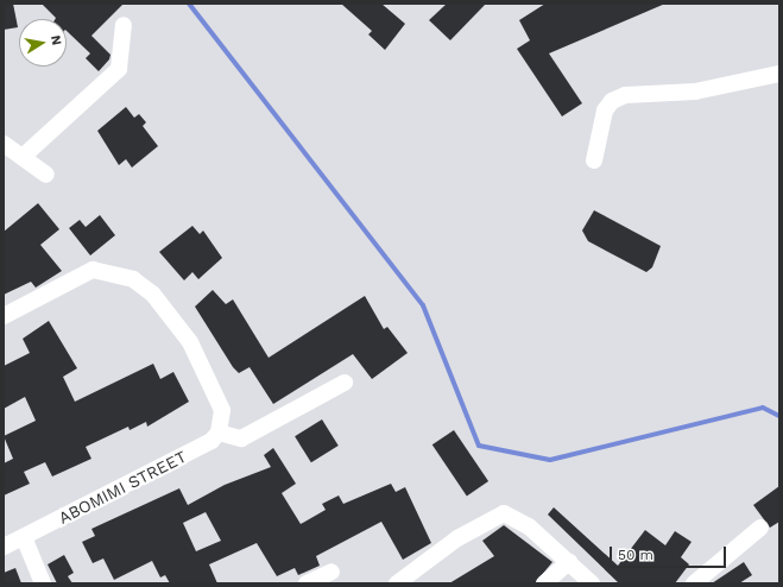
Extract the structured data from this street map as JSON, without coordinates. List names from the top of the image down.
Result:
{
  "streets": {
    "street": ["ABOMIMI STREET"]
  },
  "scale_bar": "50 m",
  "north": "right"
}
